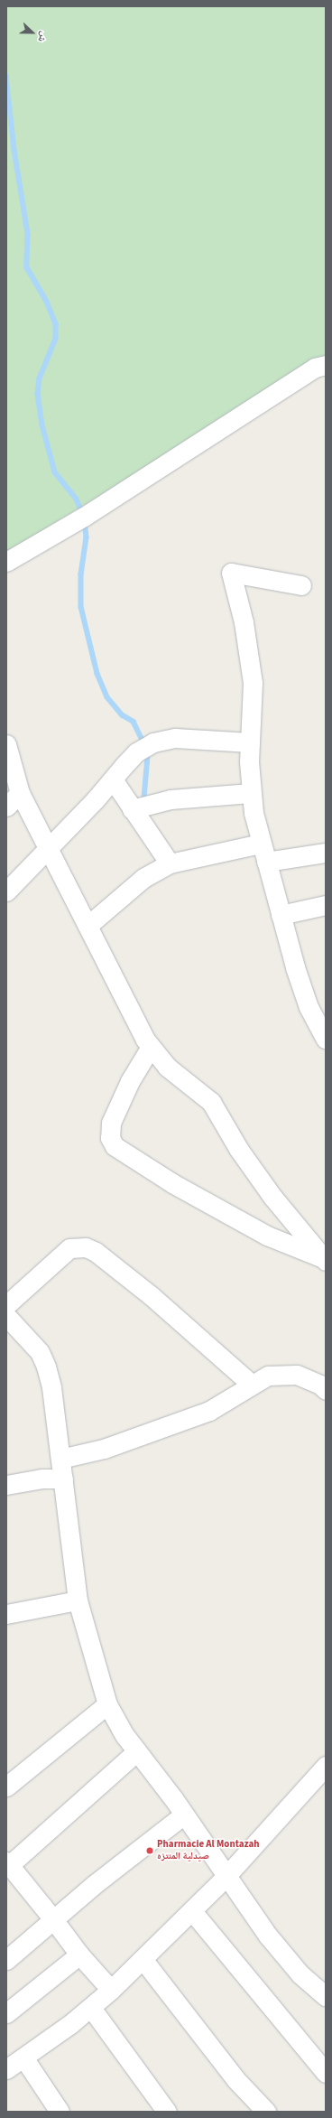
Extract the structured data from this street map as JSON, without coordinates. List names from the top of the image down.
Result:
{
  "places": ["Pharmacie Al Montazah صيدلية المنتزه"],
  "north": "right"
}
